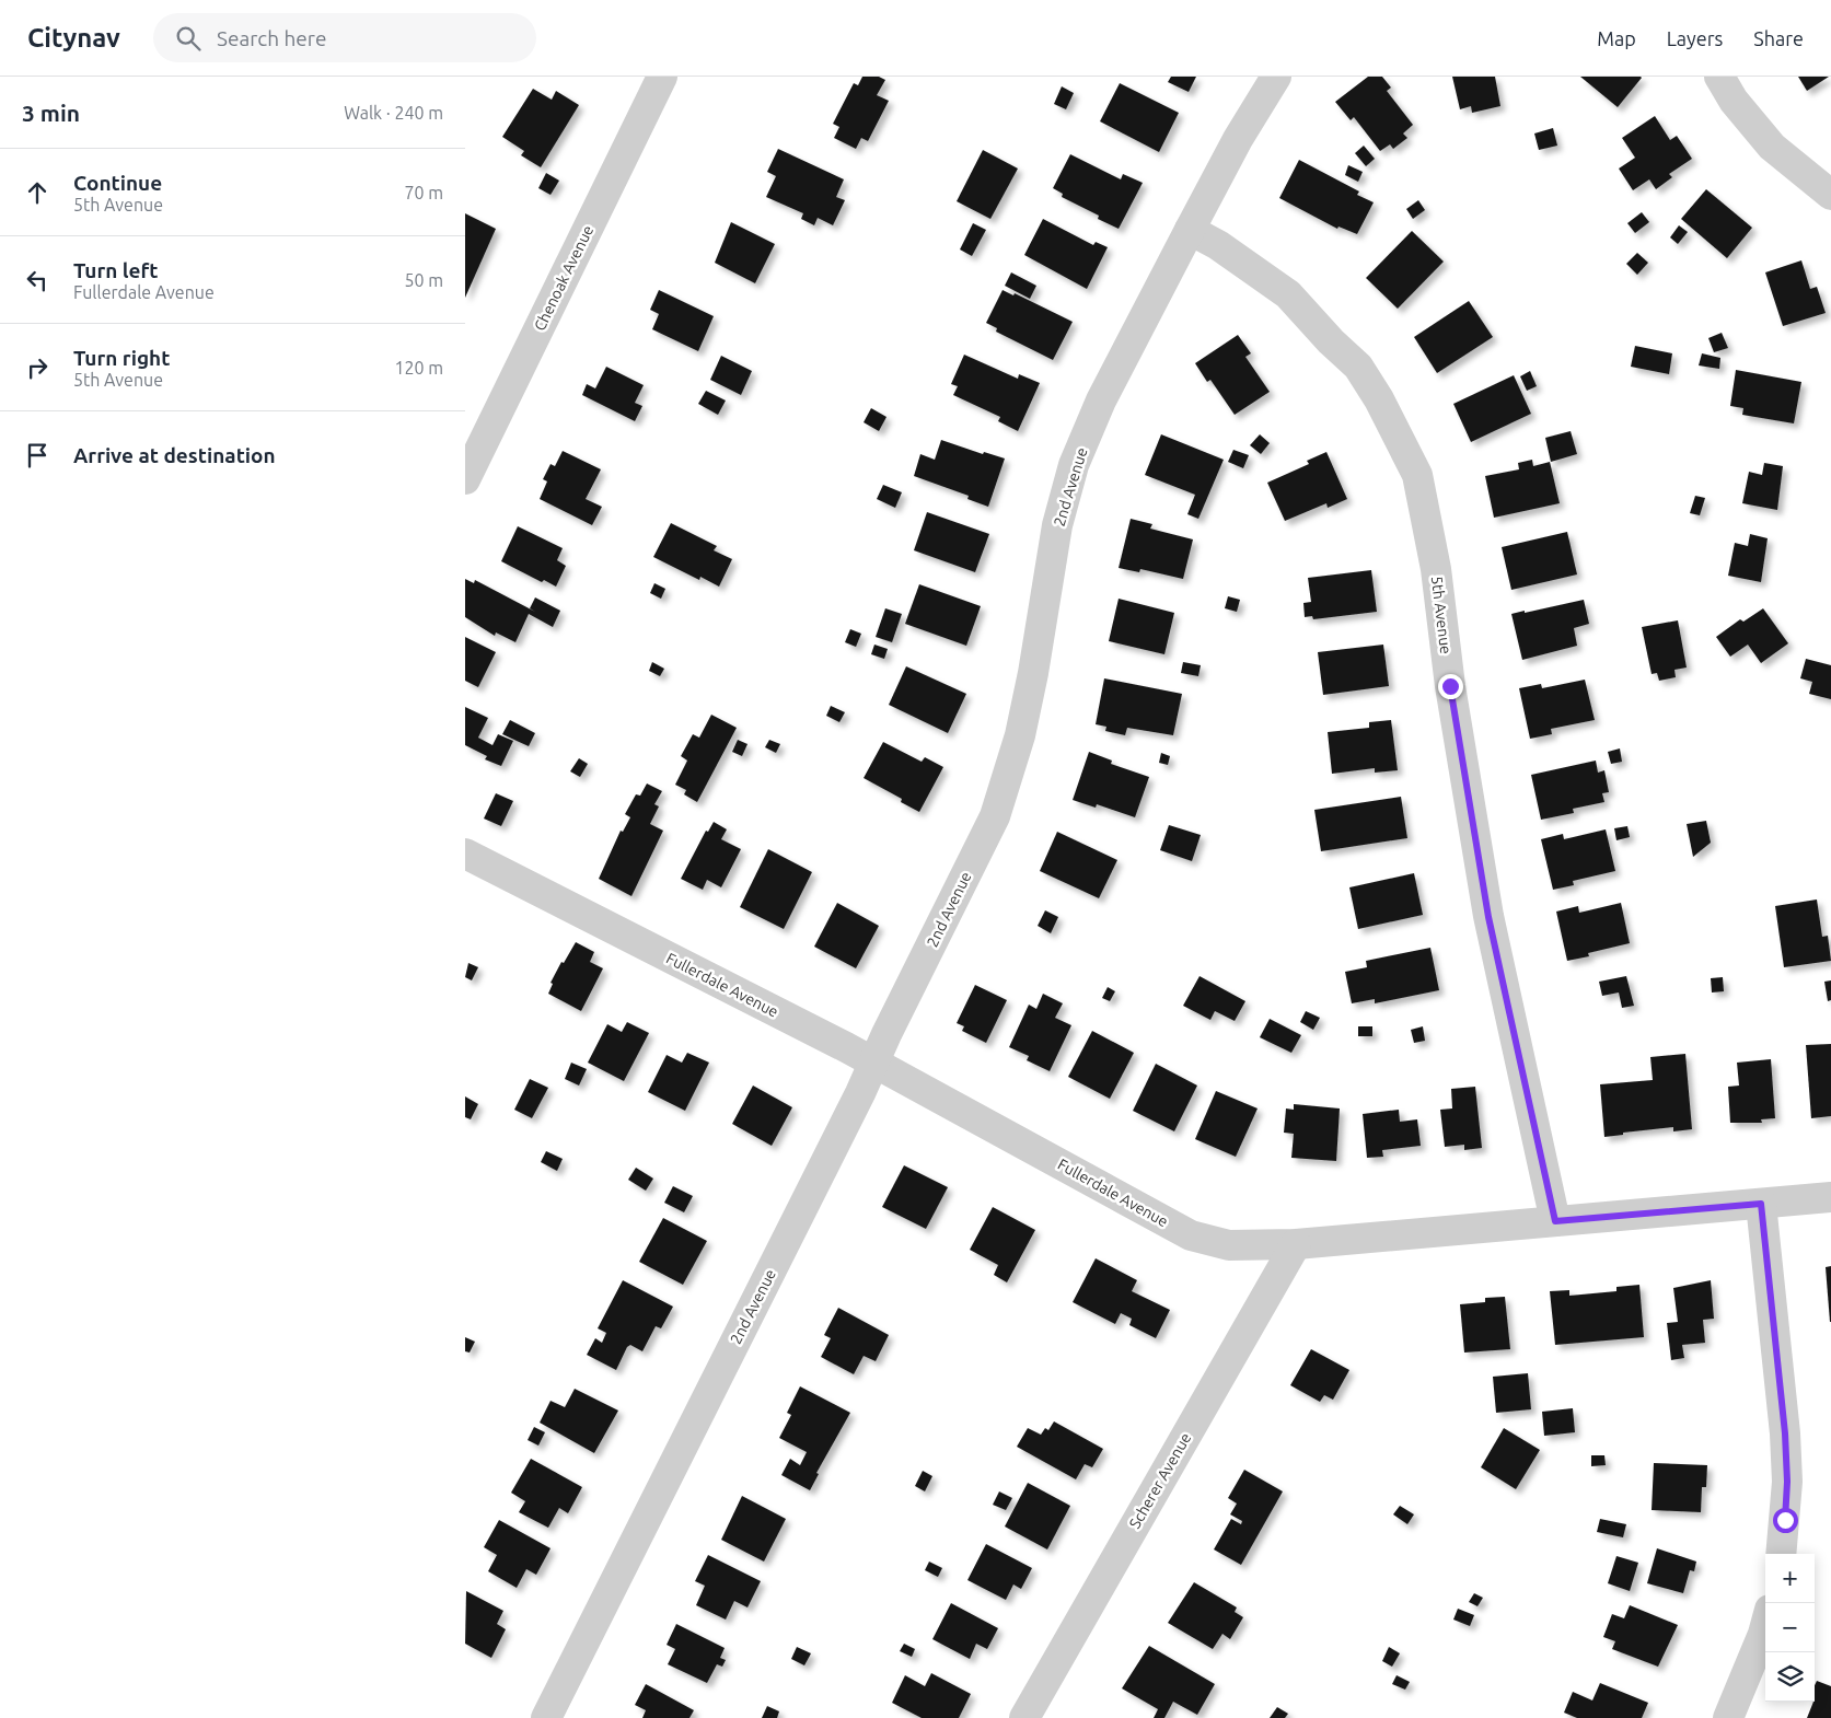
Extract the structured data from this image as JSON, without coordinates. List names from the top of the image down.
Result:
{
  "streets": {
    "street": [
      "Chenoak Avenue",
      "2nd Avenue",
      "5th Avenue",
      "Fullerdale Avenue",
      "Scherer Avenue"
    ]
  },
  "crossings": [
    ["2nd Avenue", "5th Avenue"],
    ["2nd Avenue", "Fullerdale Avenue"],
    ["5th Avenue", "Fullerdale Avenue"],
    ["Fullerdale Avenue", "Scherer Avenue"]
  ],
  "page": {
    "header": "Citynav",
    "search": "Search here",
    "nav": ["Map", "Layers", "Share"],
    "heading": ["3 min", "Walk · 240 m"],
    "list": [
      ["Continue", "5th Avenue", "70 m"],
      ["Turn left", "Fullerdale Avenue", "50 m"],
      ["Turn right", "5th Avenue", "120 m"],
      "Arrive at destination"
    ],
    "map_buttons": ["+", "−"]
  }
}
